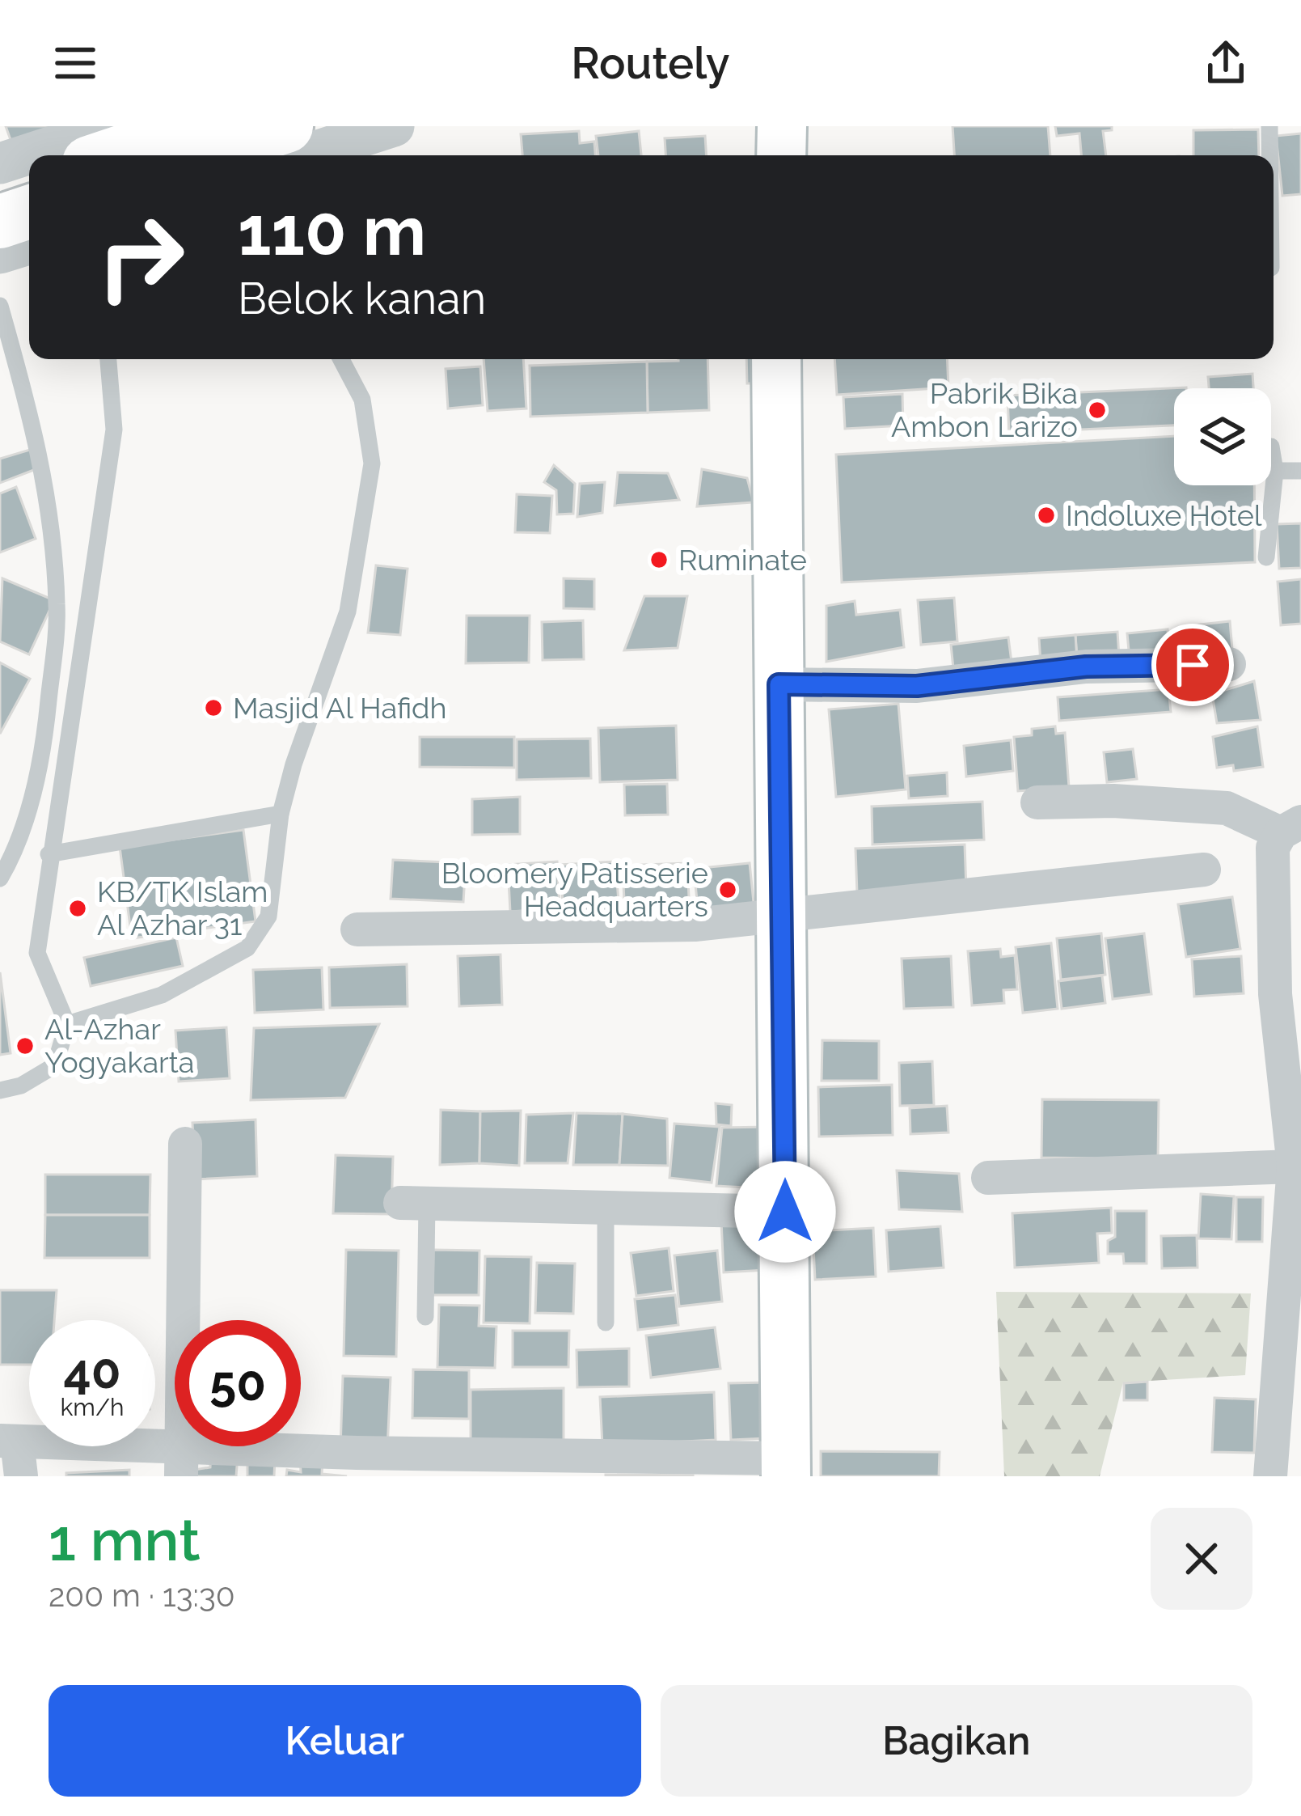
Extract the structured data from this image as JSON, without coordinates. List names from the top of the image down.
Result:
{
  "places": [
    "Pabrik Bika Ambon Larizo",
    "Indoluxe Hotel",
    "Ruminate",
    "Masjid Al Hafidh",
    "Bloomery Patisserie Headquarters",
    "KB/TK Islam Al Azhar 31",
    "Al-Azhar Yogyakarta"
  ],
  "page": {
    "header": "Routely",
    "turn": ["110 m", "Belok kanan"],
    "speed": "40 km/h",
    "limit": "50",
    "heading": ["1 mnt", "200 m · 13:30"],
    "buttons": ["Keluar", "Bagikan"]
  }
}
